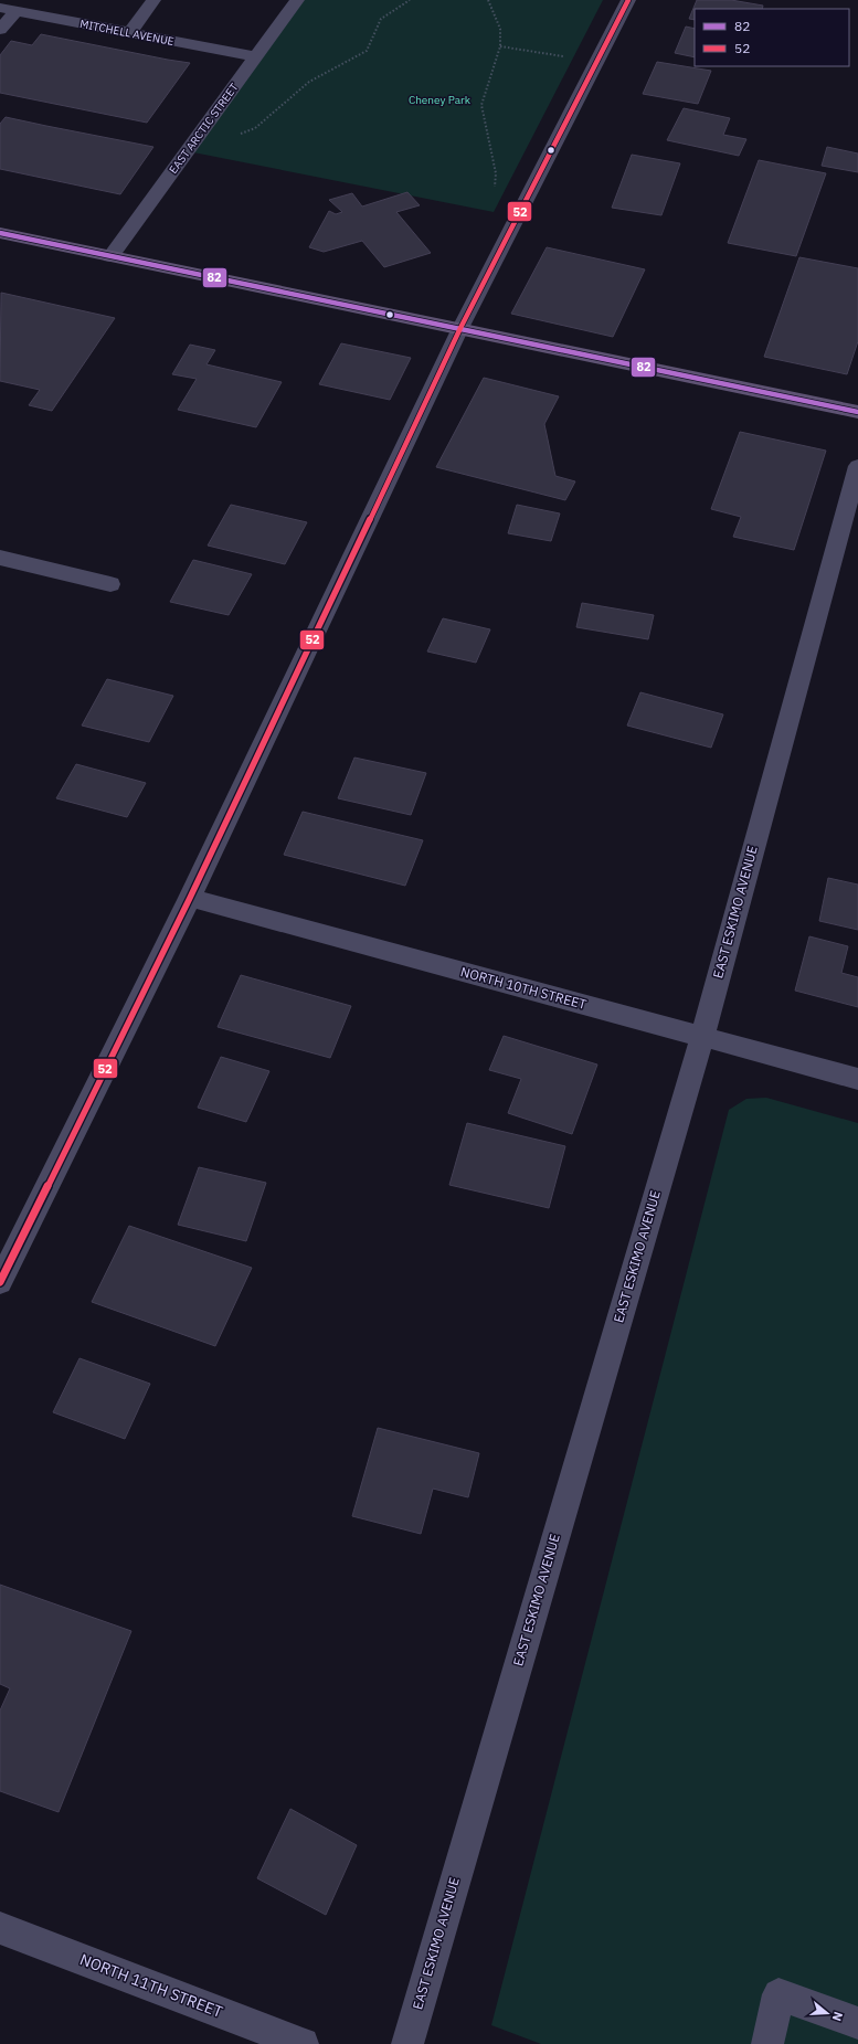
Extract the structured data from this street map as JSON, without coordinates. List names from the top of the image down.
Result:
{
  "streets": {
    "street": [
      "MITCHELL AVENUE",
      "EAST ARCTIC STREET",
      "EAST ESKIMO AVENUE",
      "NORTH 10TH STREET",
      "NORTH 11TH STREET"
    ]
  },
  "crossings": [
    ["MITCHELL AVENUE", "EAST ARCTIC STREET"],
    ["EAST ESKIMO AVENUE", "NORTH 10TH STREET"]
  ],
  "parks": ["Cheney Park"],
  "lines": ["transit line 52", "transit line 82"],
  "legend": ["82", "52"],
  "north": "right"
}
